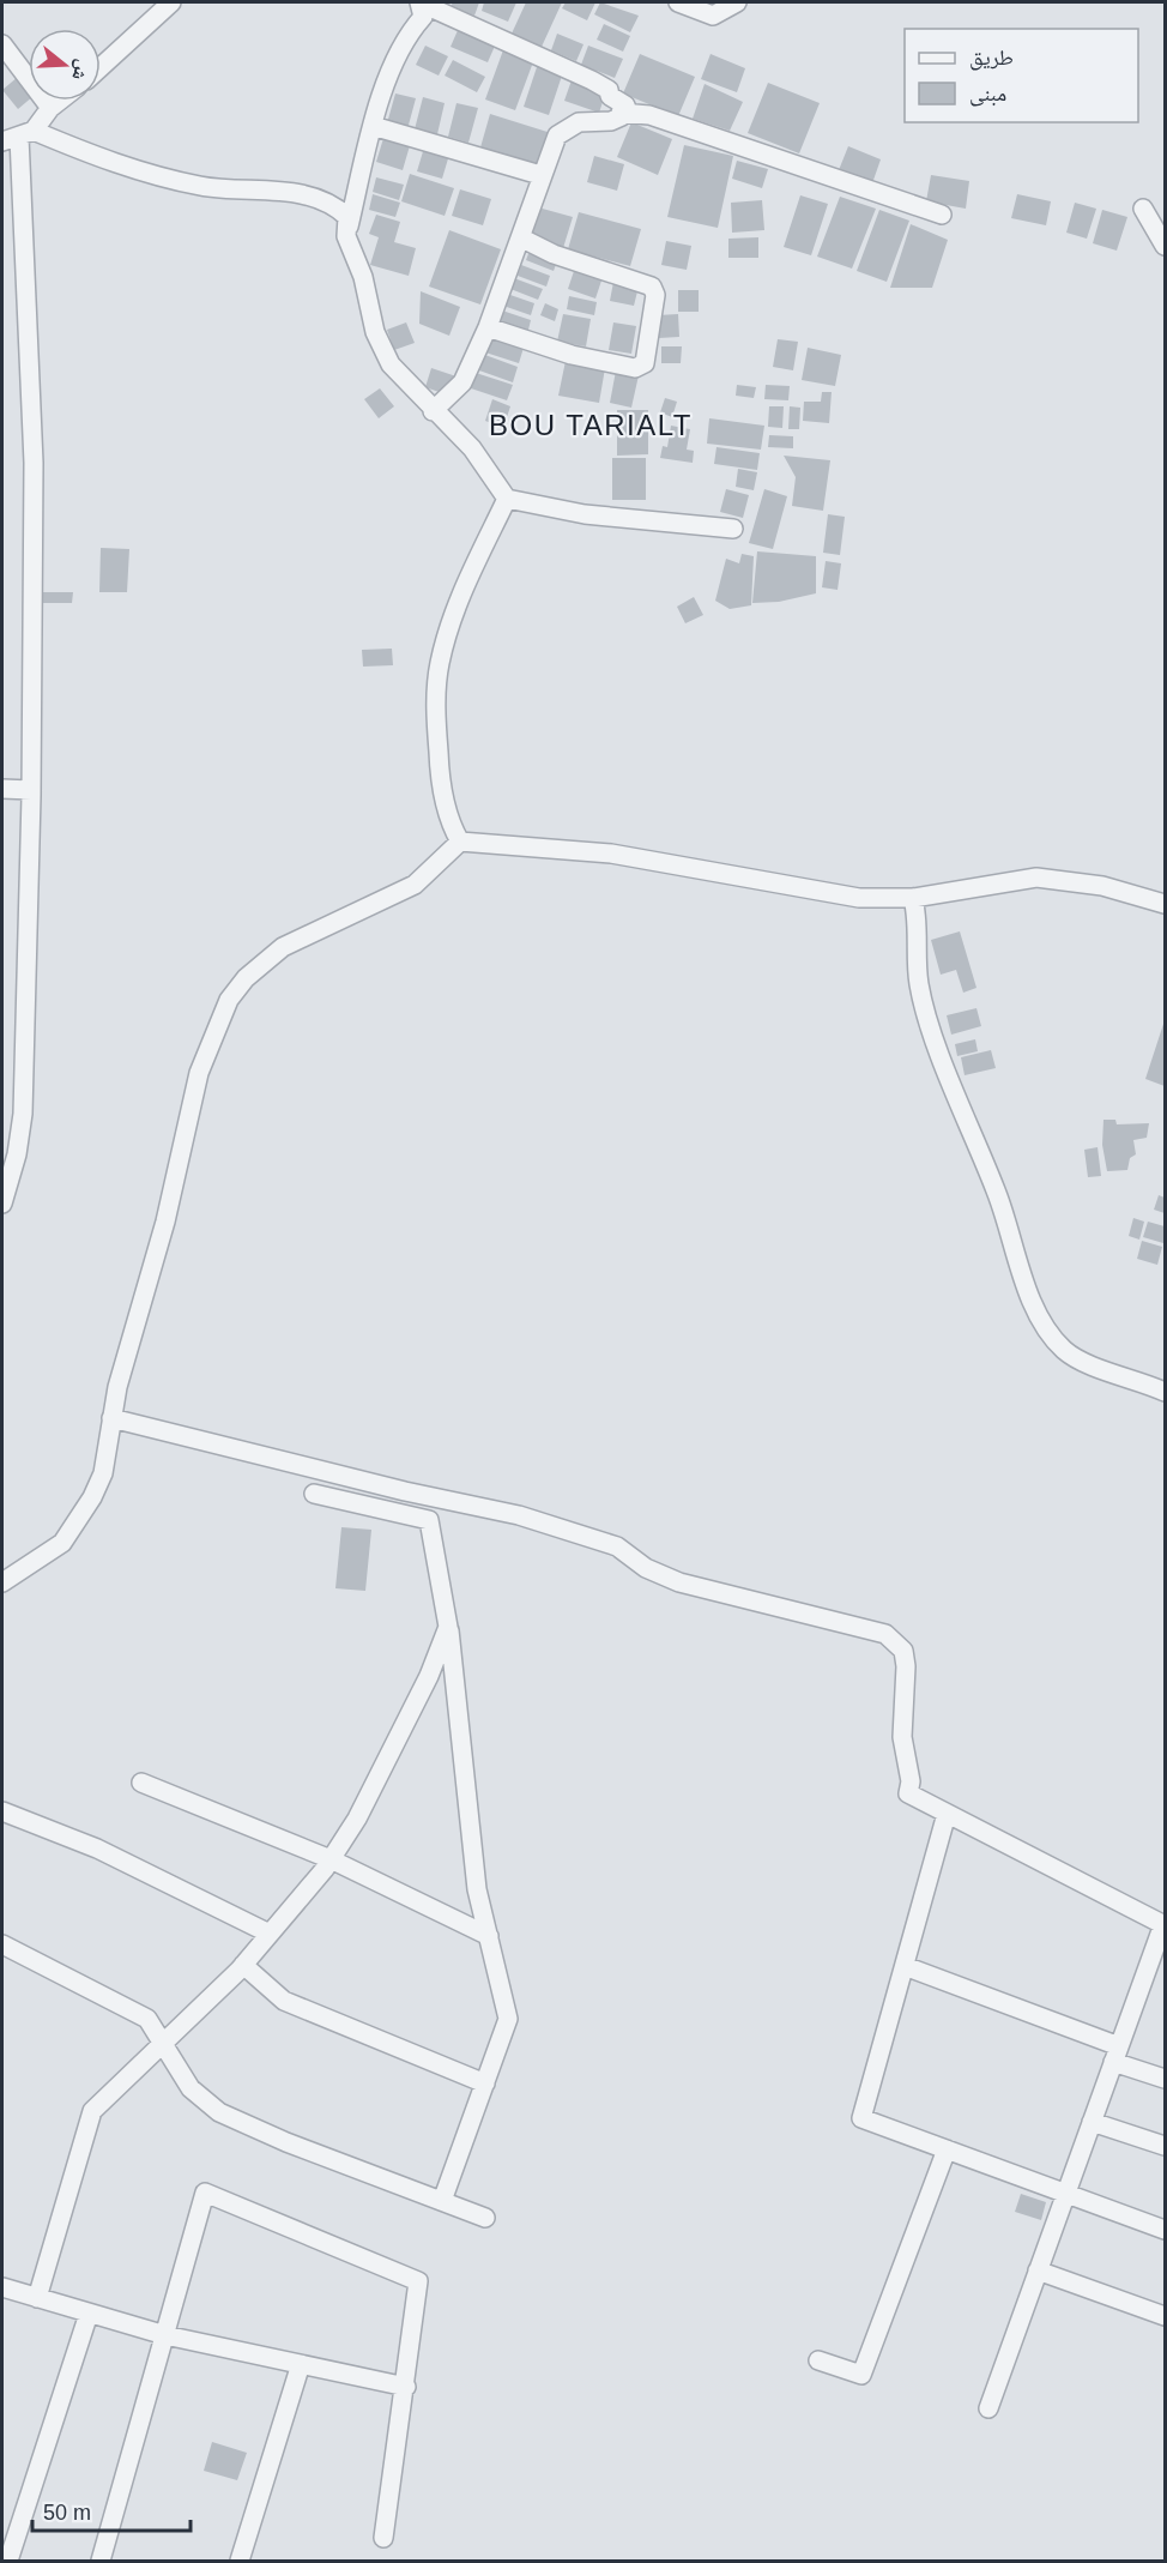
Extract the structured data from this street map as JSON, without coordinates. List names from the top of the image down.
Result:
{
  "districts": ["BOU TARIALT"],
  "legend": ["طريق", "مبنى"],
  "scale_bar": "50 m",
  "north": "right"
}
